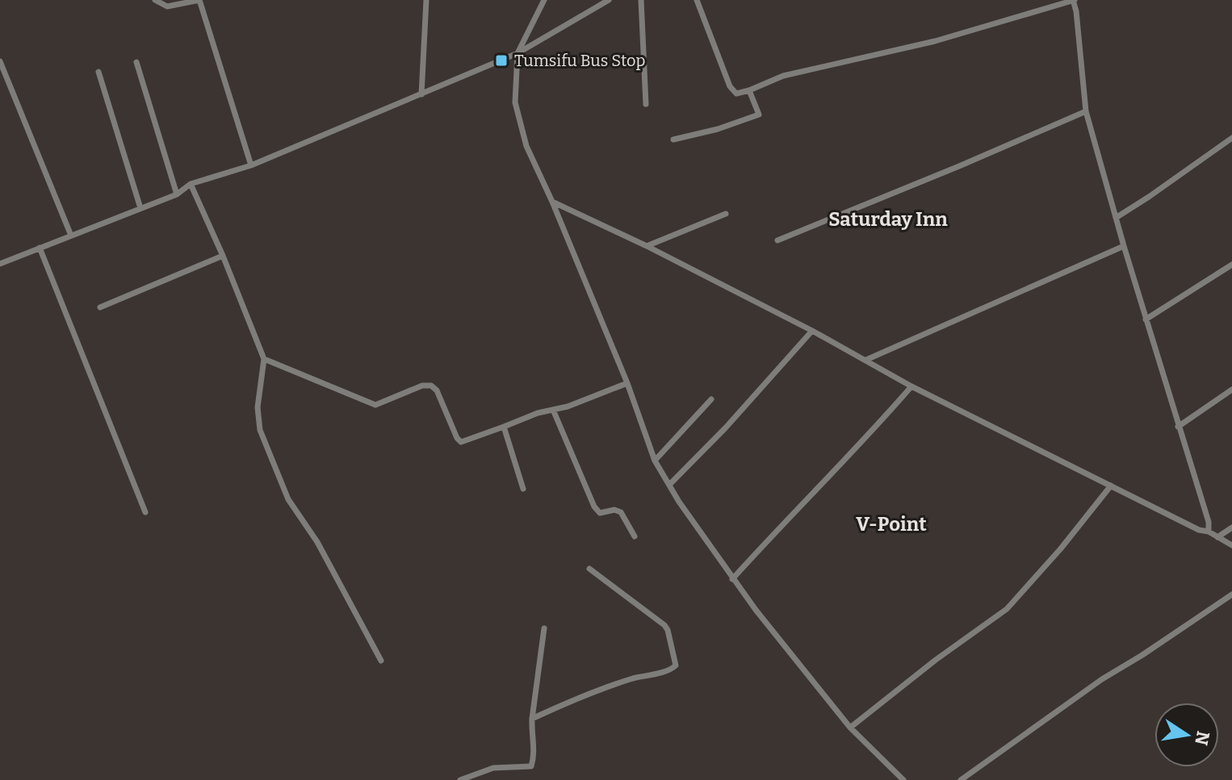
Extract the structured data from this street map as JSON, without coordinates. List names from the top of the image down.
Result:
{
  "districts": ["Saturday Inn", "V-Point"],
  "places": {
    "transit": ["Tumsifu Bus Stop"]
  },
  "north": "right"
}
